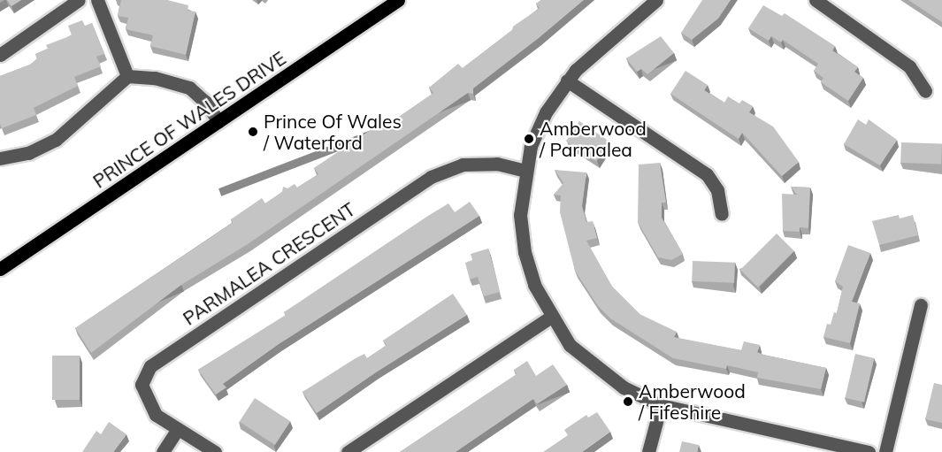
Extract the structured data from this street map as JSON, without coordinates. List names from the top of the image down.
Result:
{
  "streets": {
    "main road": ["PRINCE OF WALES DRIVE"],
    "street": ["PARMALEA CRESCENT"]
  },
  "places": ["Prince Of Wales / Waterford", "Amberwood / Parmalea", "Amberwood / Fifeshire"]
}
